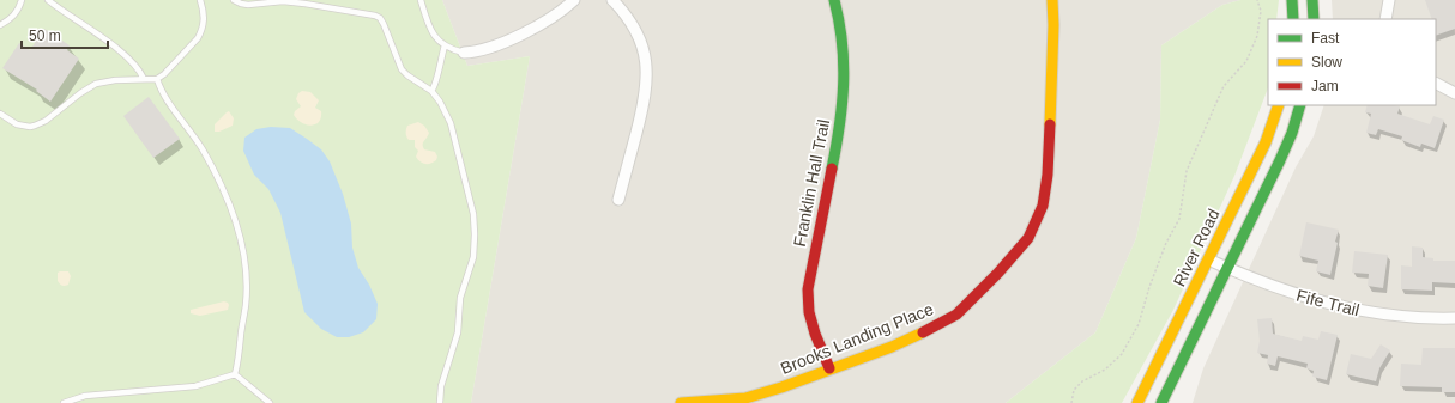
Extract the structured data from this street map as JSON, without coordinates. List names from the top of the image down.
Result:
{
  "streets": {
    "street": [
      "Franklin Hall Trail",
      "River Road",
      "Fife Trail",
      "Brooks Landing Place"
    ]
  },
  "crossings": [
    ["Franklin Hall Trail", "Brooks Landing Place"],
    ["River Road", "Fife Trail"]
  ],
  "legend": ["Fast", "Slow", "Jam"],
  "scale_bar": "50 m"
}
